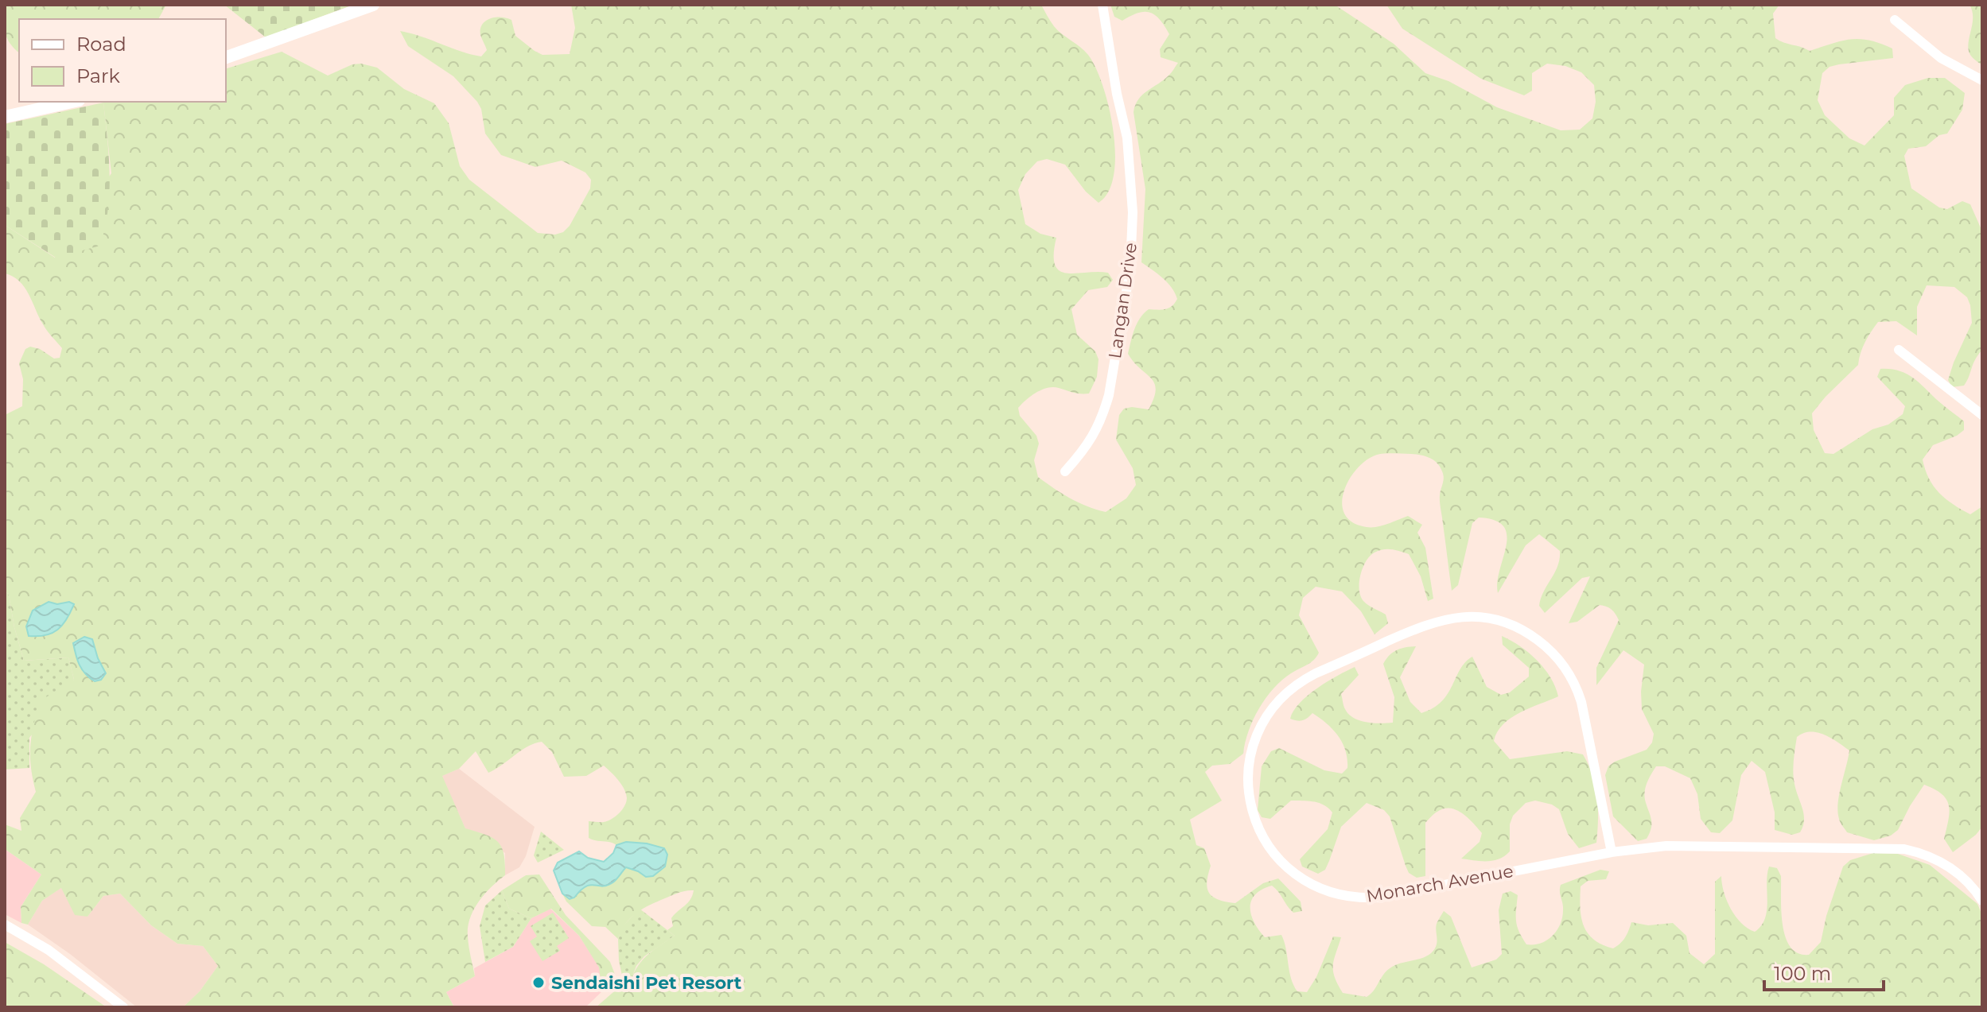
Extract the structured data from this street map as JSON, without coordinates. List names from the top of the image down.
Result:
{
  "streets": {
    "street": ["Langan Drive", "Monarch Avenue"]
  },
  "places": ["Sendaishi Pet Resort"],
  "legend": ["Road", "Park"],
  "scale_bar": "100 m"
}
